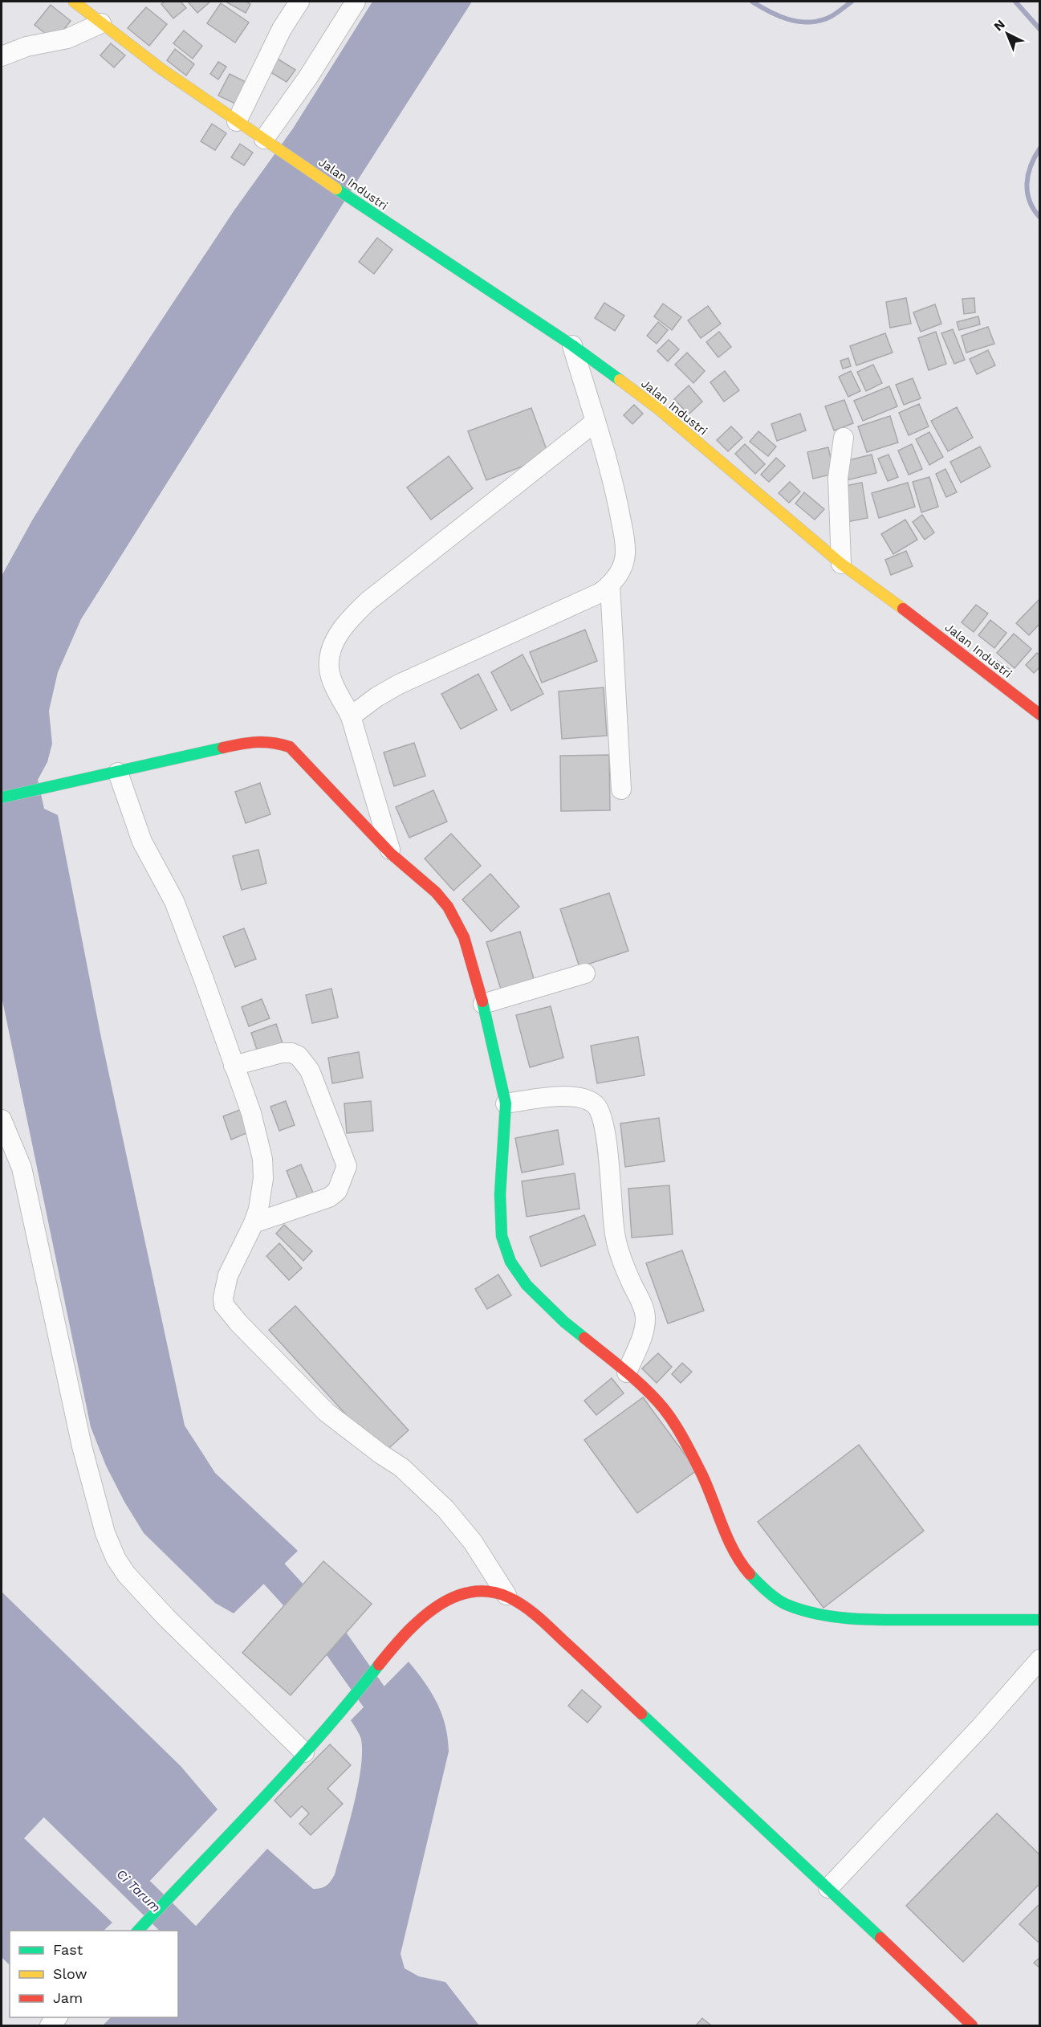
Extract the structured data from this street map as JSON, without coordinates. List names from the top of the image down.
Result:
{
  "streets": {
    "street": ["Jalan Industri"]
  },
  "water": ["Ci Tarum"],
  "legend": ["Fast", "Slow", "Jam"],
  "north": "top left"
}
